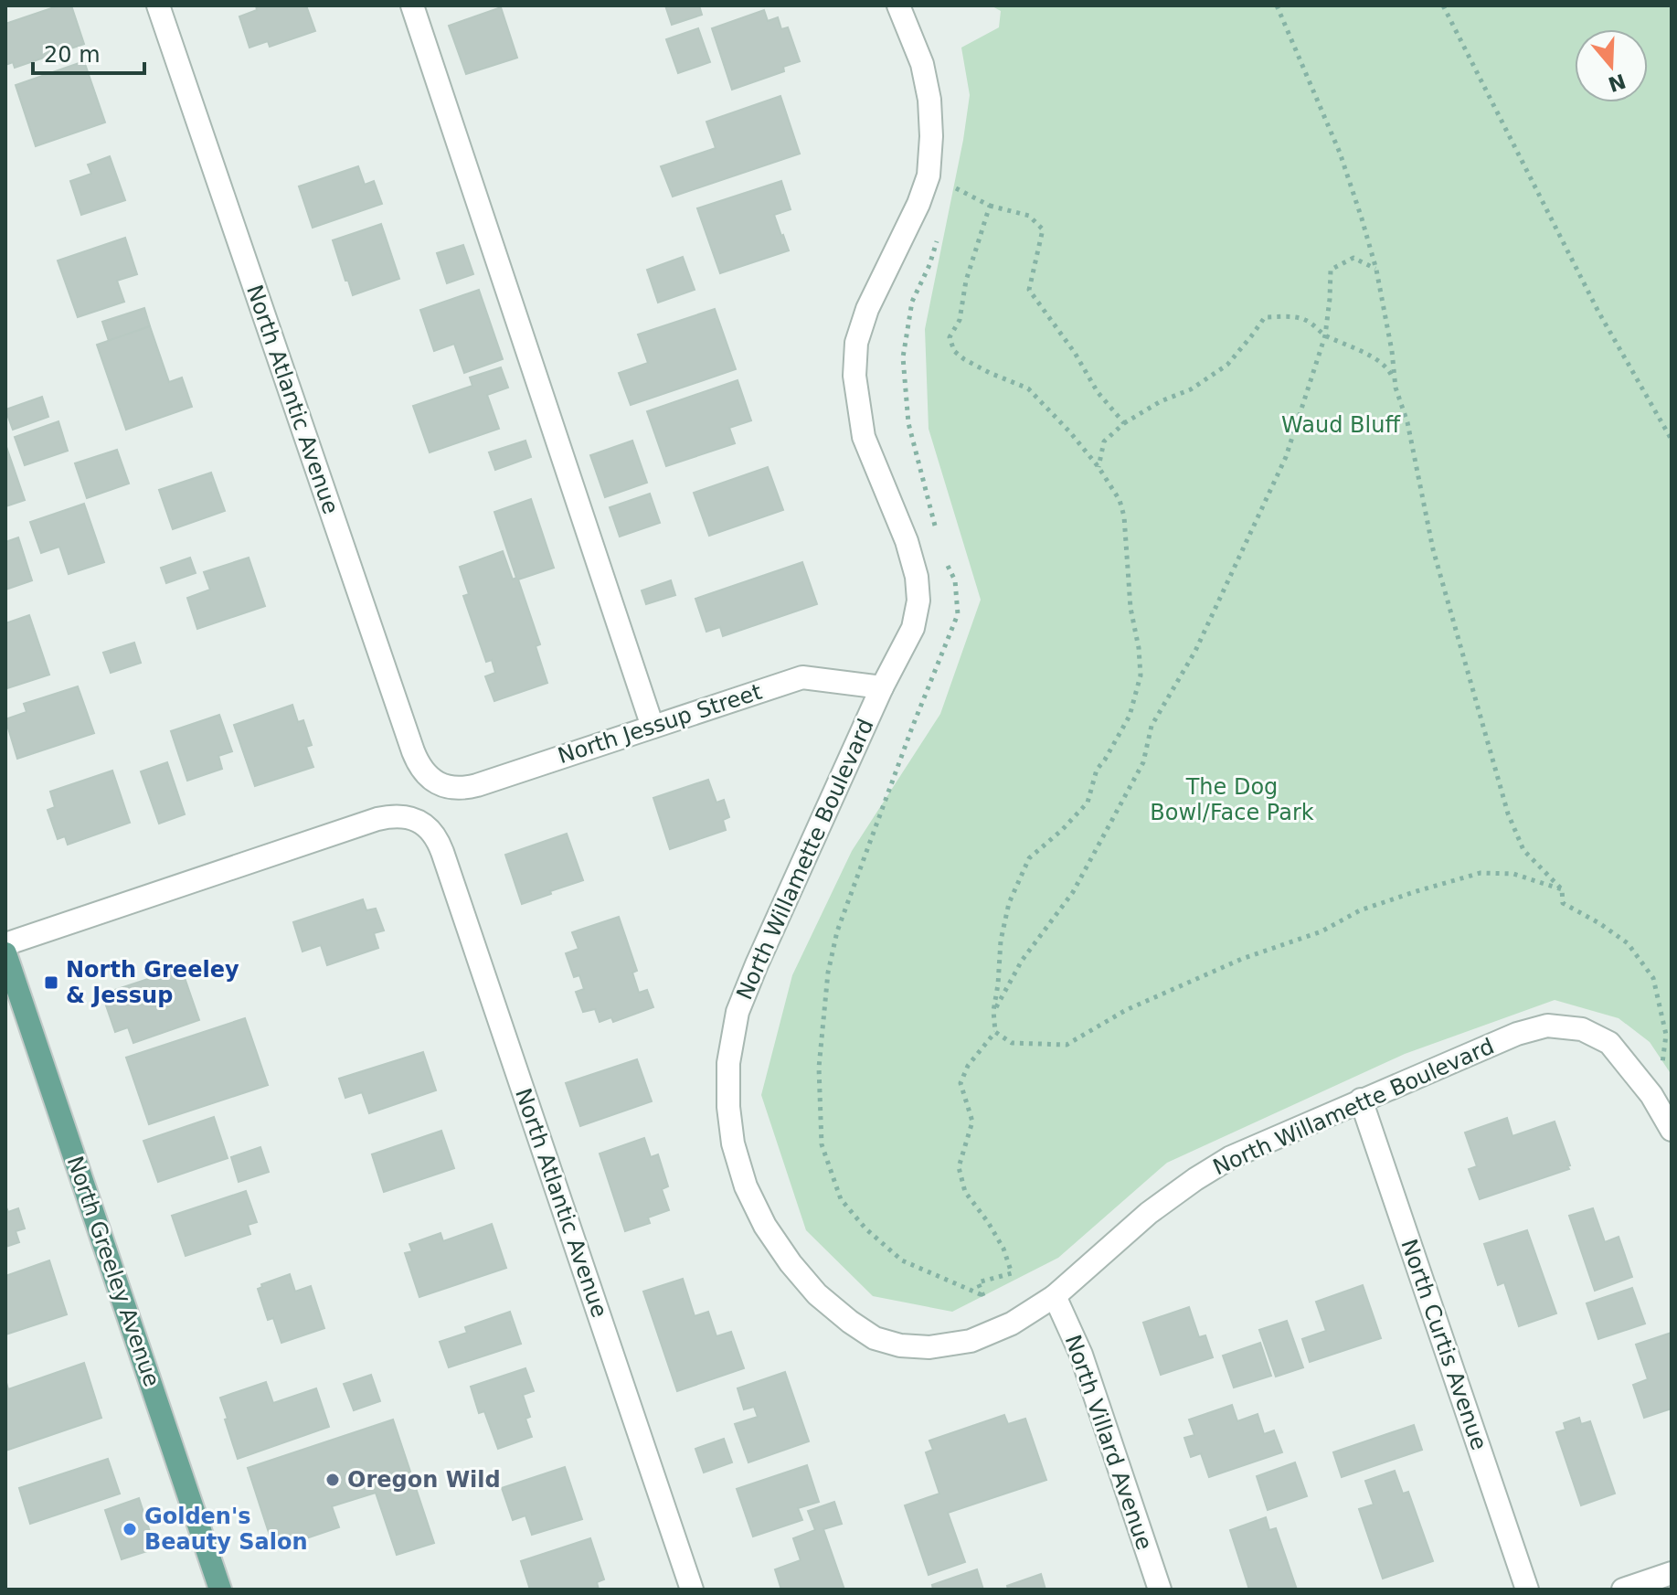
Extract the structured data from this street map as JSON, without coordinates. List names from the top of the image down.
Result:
{
  "streets": {
    "main road": ["North Greeley Avenue"],
    "street": [
      "North Atlantic Avenue",
      "North Jessup Street",
      "North Willamette Boulevard",
      "North Curtis Avenue",
      "North Villard Avenue"
    ]
  },
  "crossings": [
    ["North Atlantic Avenue", "North Jessup Street"],
    ["North Jessup Street", "North Willamette Boulevard"],
    ["North Willamette Boulevard", "North Curtis Avenue"],
    ["North Willamette Boulevard", "North Villard Avenue"]
  ],
  "parks": ["Waud Bluff", "The Dog Bowl/Face Park"],
  "places": {
    "transit": ["North Greeley & Jessup"],
    "other": ["Oregon Wild", "Golden's Beauty Salon"]
  },
  "scale_bar": "20 m",
  "north": "bottom"
}
